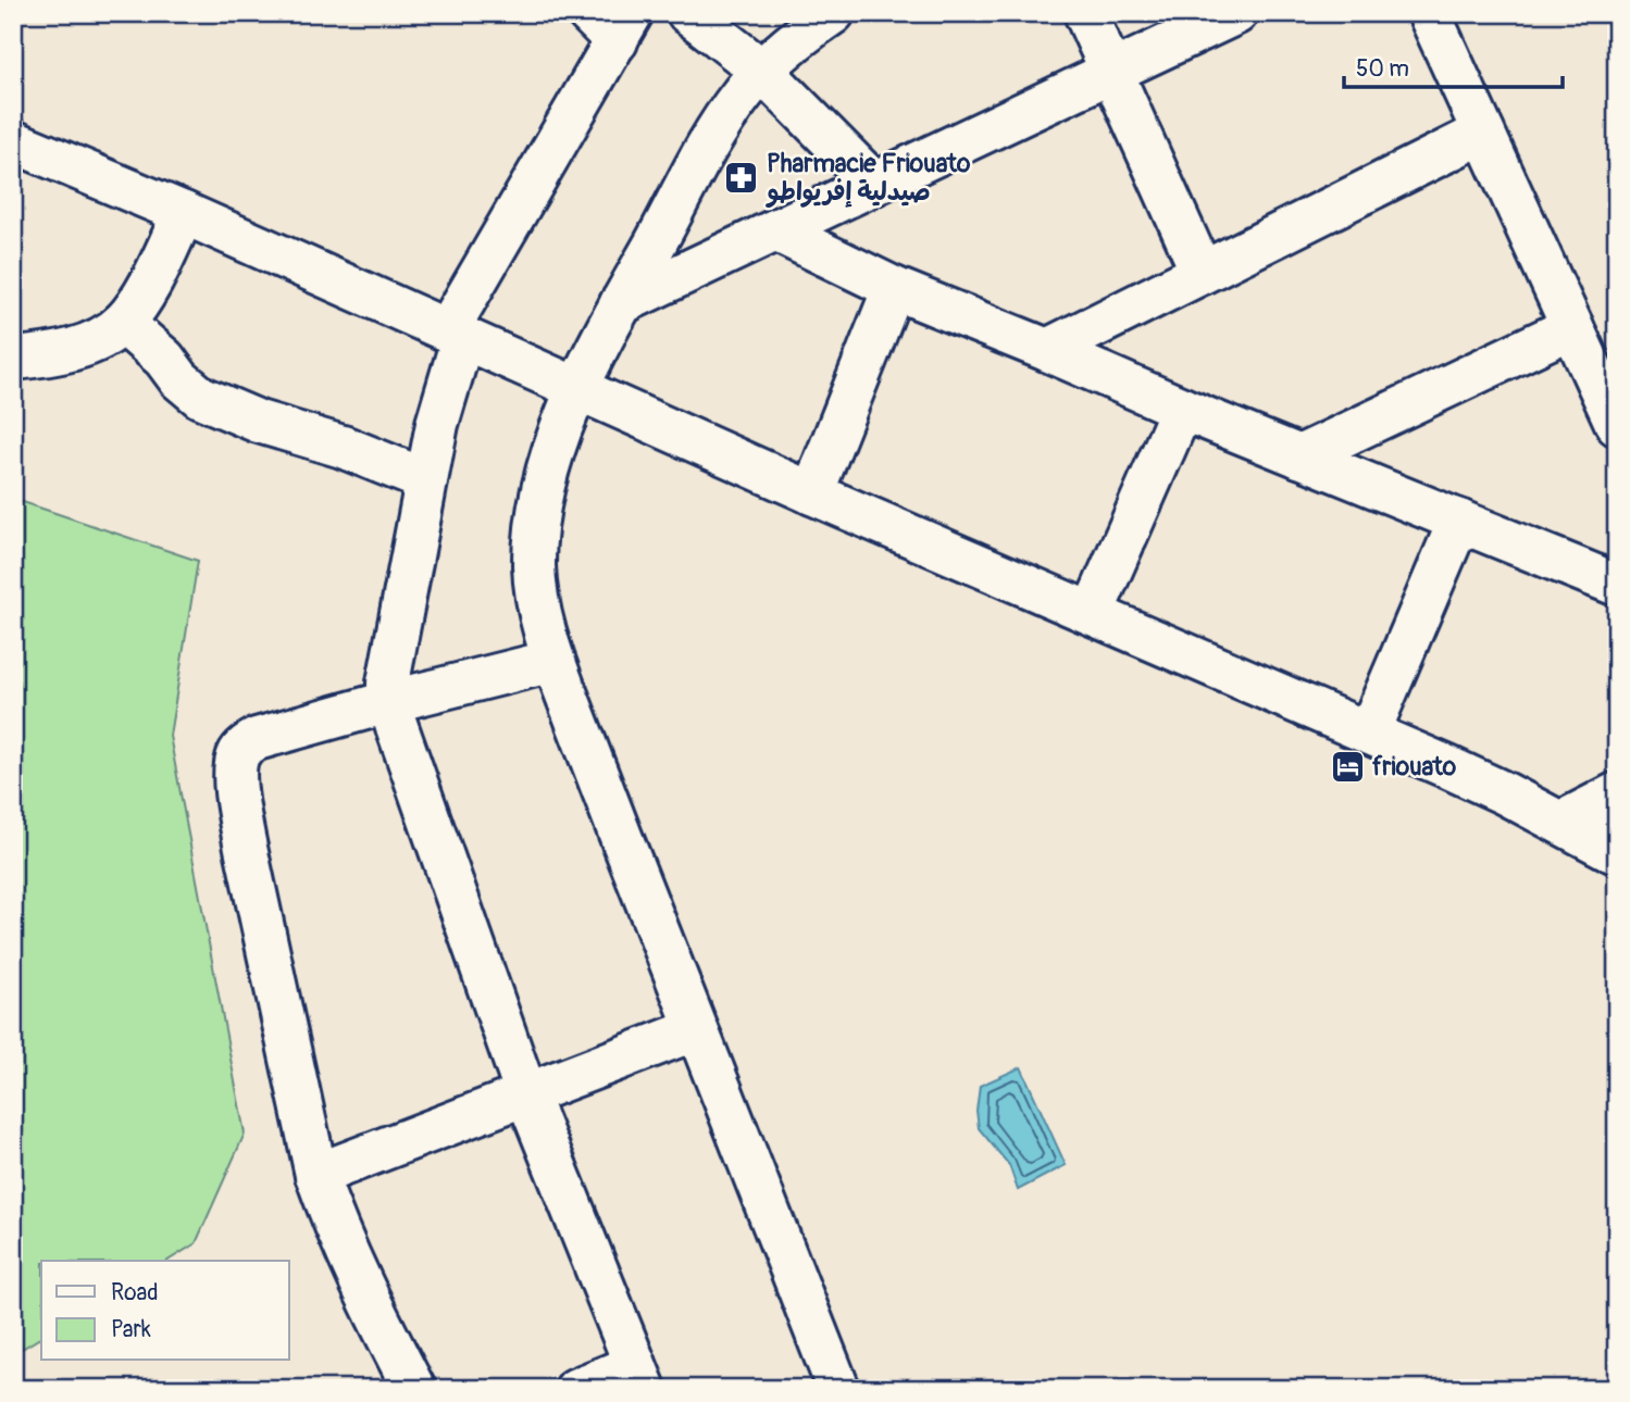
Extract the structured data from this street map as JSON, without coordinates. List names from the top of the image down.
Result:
{
  "places": {
    "pharmacy": ["Pharmacie Friouato صيدلية إفريواطو"],
    "hotel": ["friouato"]
  },
  "legend": ["Road", "Park"],
  "scale_bar": "50 m"
}
